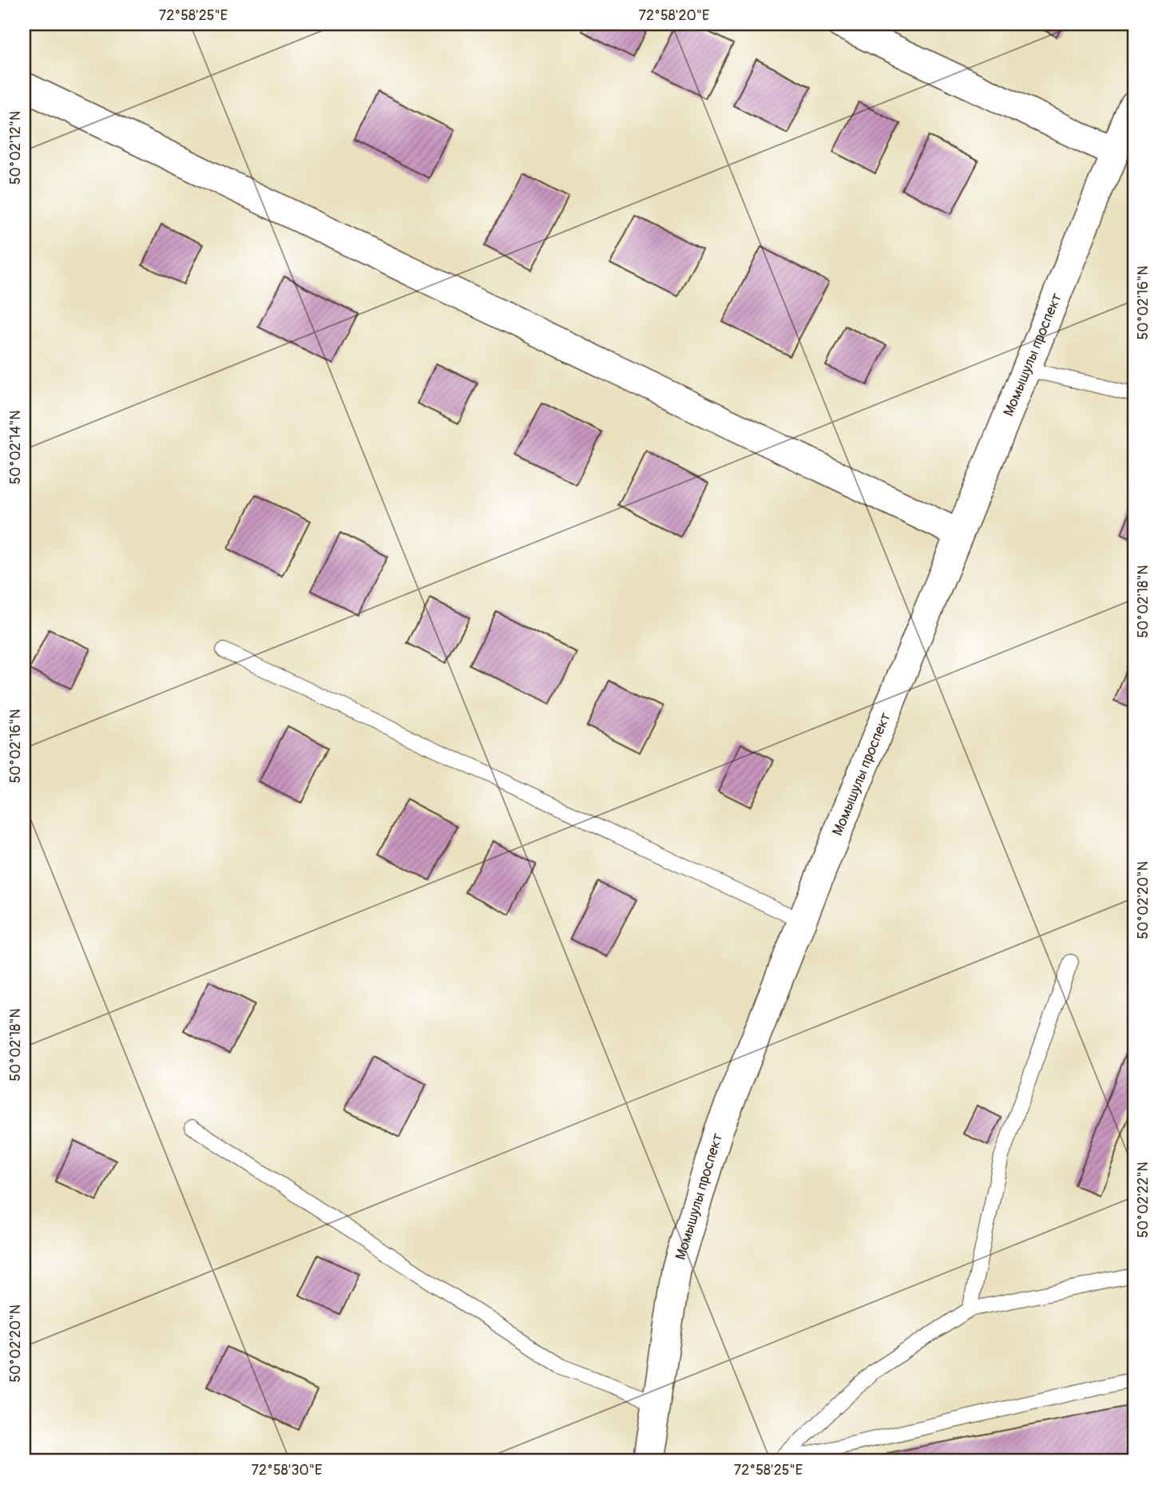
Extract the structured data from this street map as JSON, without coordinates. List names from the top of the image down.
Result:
{
  "streets": {
    "street": ["Момышулы проспект"]
  },
  "coordinates": [
    "72°58'25\"E",
    "72°58'20\"E",
    "50°02'12\"N",
    "50°02'16\"N",
    "50°02'14\"N",
    "50°02'18\"N",
    "50°02'20\"N",
    "50°02'22\"N",
    "72°58'30\"E"
  ]
}
